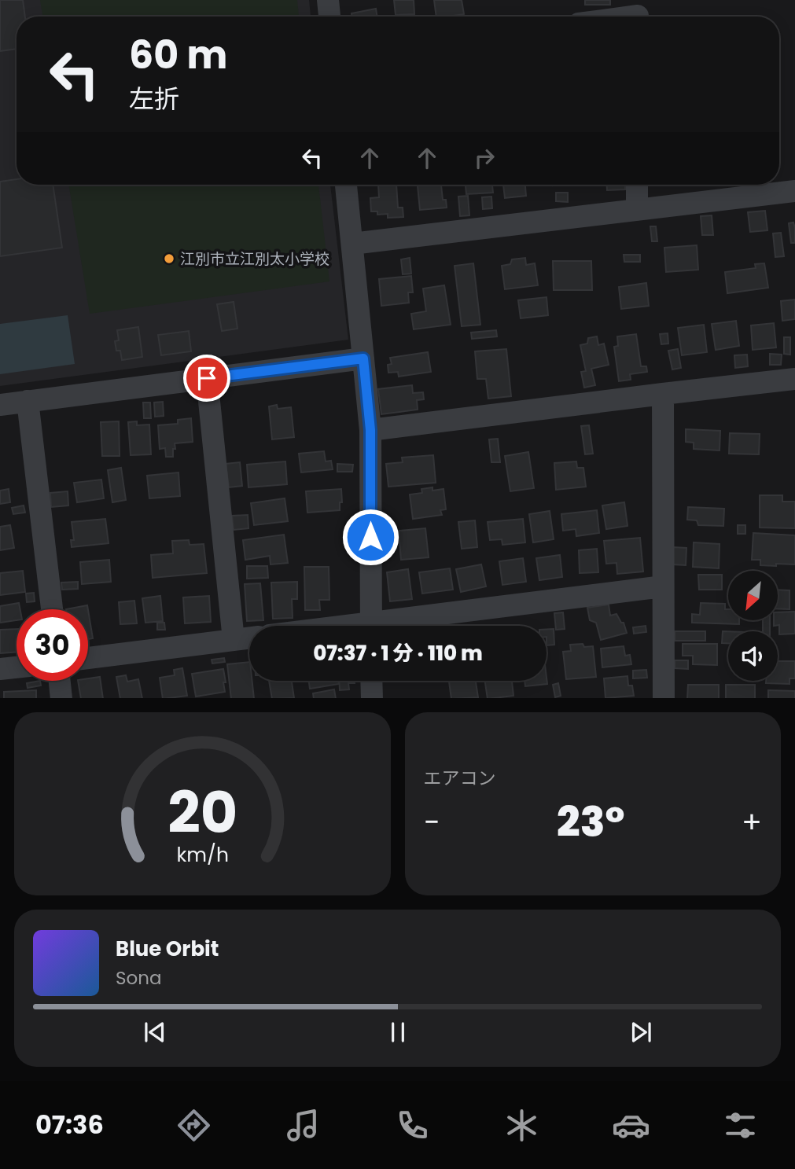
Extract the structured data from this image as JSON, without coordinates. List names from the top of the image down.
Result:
{
  "places": ["江別市立江別太小学校"],
  "north": "bottom left",
  "page": {
    "turn": ["60 m", "左折"],
    "limit": "30",
    "trip": "07:37 · 1 分 · 110 m",
    "tile": "エアコン",
    "heat": ["−", "23°", "+"],
    "song": ["Blue Orbit", "Sona"],
    "tabs": "07:36",
    "gauge": ["20", "km/h"]
  }
}
